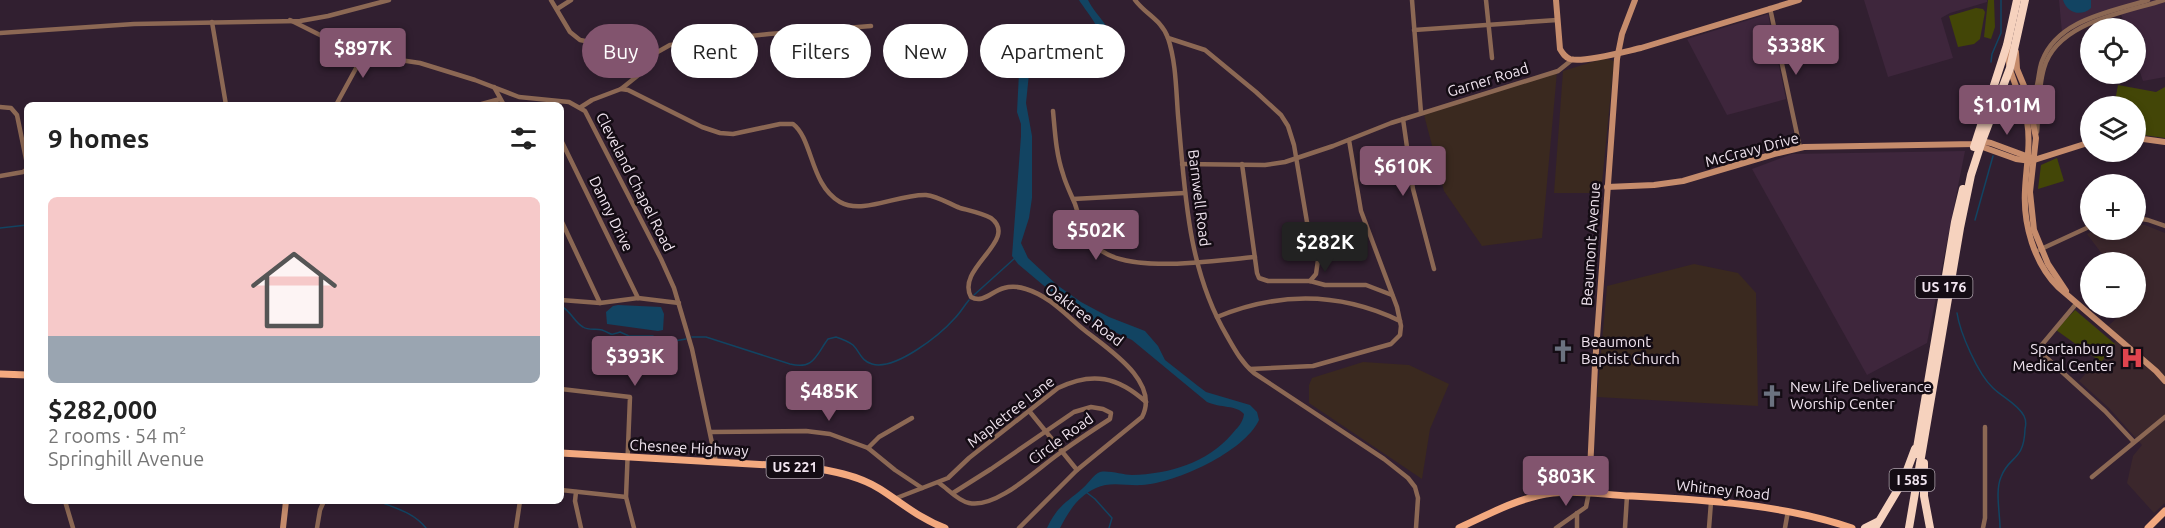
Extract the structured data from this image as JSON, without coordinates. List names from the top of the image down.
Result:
{
  "streets": {
    "highway": ["US 176", "I 585"],
    "main road": ["Chesnee Highway", "US 221", "Whitney Road"],
    "street": [
      "Garner Road",
      "McCravy Drive",
      "Cleveland Chapel Road",
      "Barnwell Road",
      "Danny Drive",
      "Beaumont Avenue",
      "Oaktree Road",
      "Mapletree Lane",
      "Circle Road"
    ]
  },
  "crossings": [
    ["Garner Road", "Barnwell Road"],
    ["Garner Road", "Beaumont Avenue"],
    ["McCravy Drive", "Beaumont Avenue"],
    ["McCravy Drive", "US 176"],
    ["Cleveland Chapel Road", "Chesnee Highway"],
    ["Beaumont Avenue", "Whitney Road"],
    ["US 176", "I 585"],
    ["Oaktree Road", "Mapletree Lane"],
    ["Mapletree Lane", "Circle Road"],
    ["Mapletree Lane", "Chesnee Highway"]
  ],
  "places": {
    "church": ["Beaumont Baptist Church", "New Life Deliverance Worship Center"],
    "hospital": ["Spartanburg Medical Center"]
  },
  "page": {
    "map_buttons": ["+", "−"],
    "chip": [
      "Buy",
      "Rent",
      "Filters",
      "New",
      "Apartment"
    ],
    "price": [
      "$338K",
      "$897K",
      "$1.01M",
      "$610K",
      "$502K",
      "$282K",
      "$393K",
      "$485K",
      "$803K"
    ],
    "heading": "9 homes",
    "list": [
      {
        "name": "$282,000",
        "note": "2 rooms · 54 m² · Springhill Avenue"
      }
    ]
  }
}
